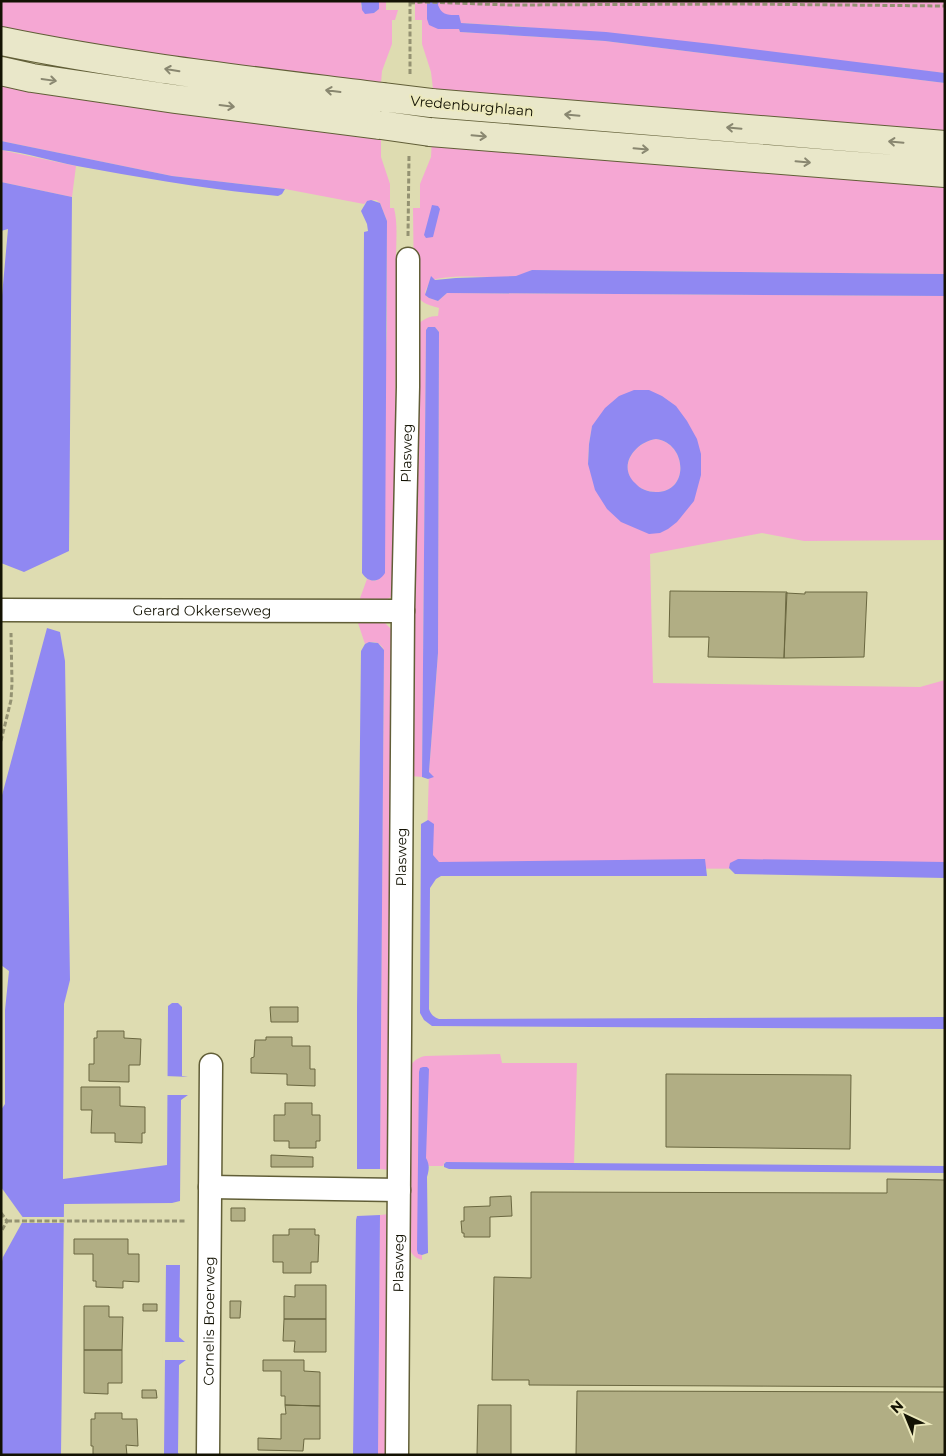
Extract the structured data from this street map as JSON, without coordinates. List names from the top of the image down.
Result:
{
  "streets": {
    "street": [
      "Vredenburghlaan",
      "Plasweg",
      "Gerard Okkerseweg",
      "Cornelis Broerweg"
    ]
  },
  "crossings": [
    ["Plasweg", "Gerard Okkerseweg"]
  ],
  "north": "top left"
}
